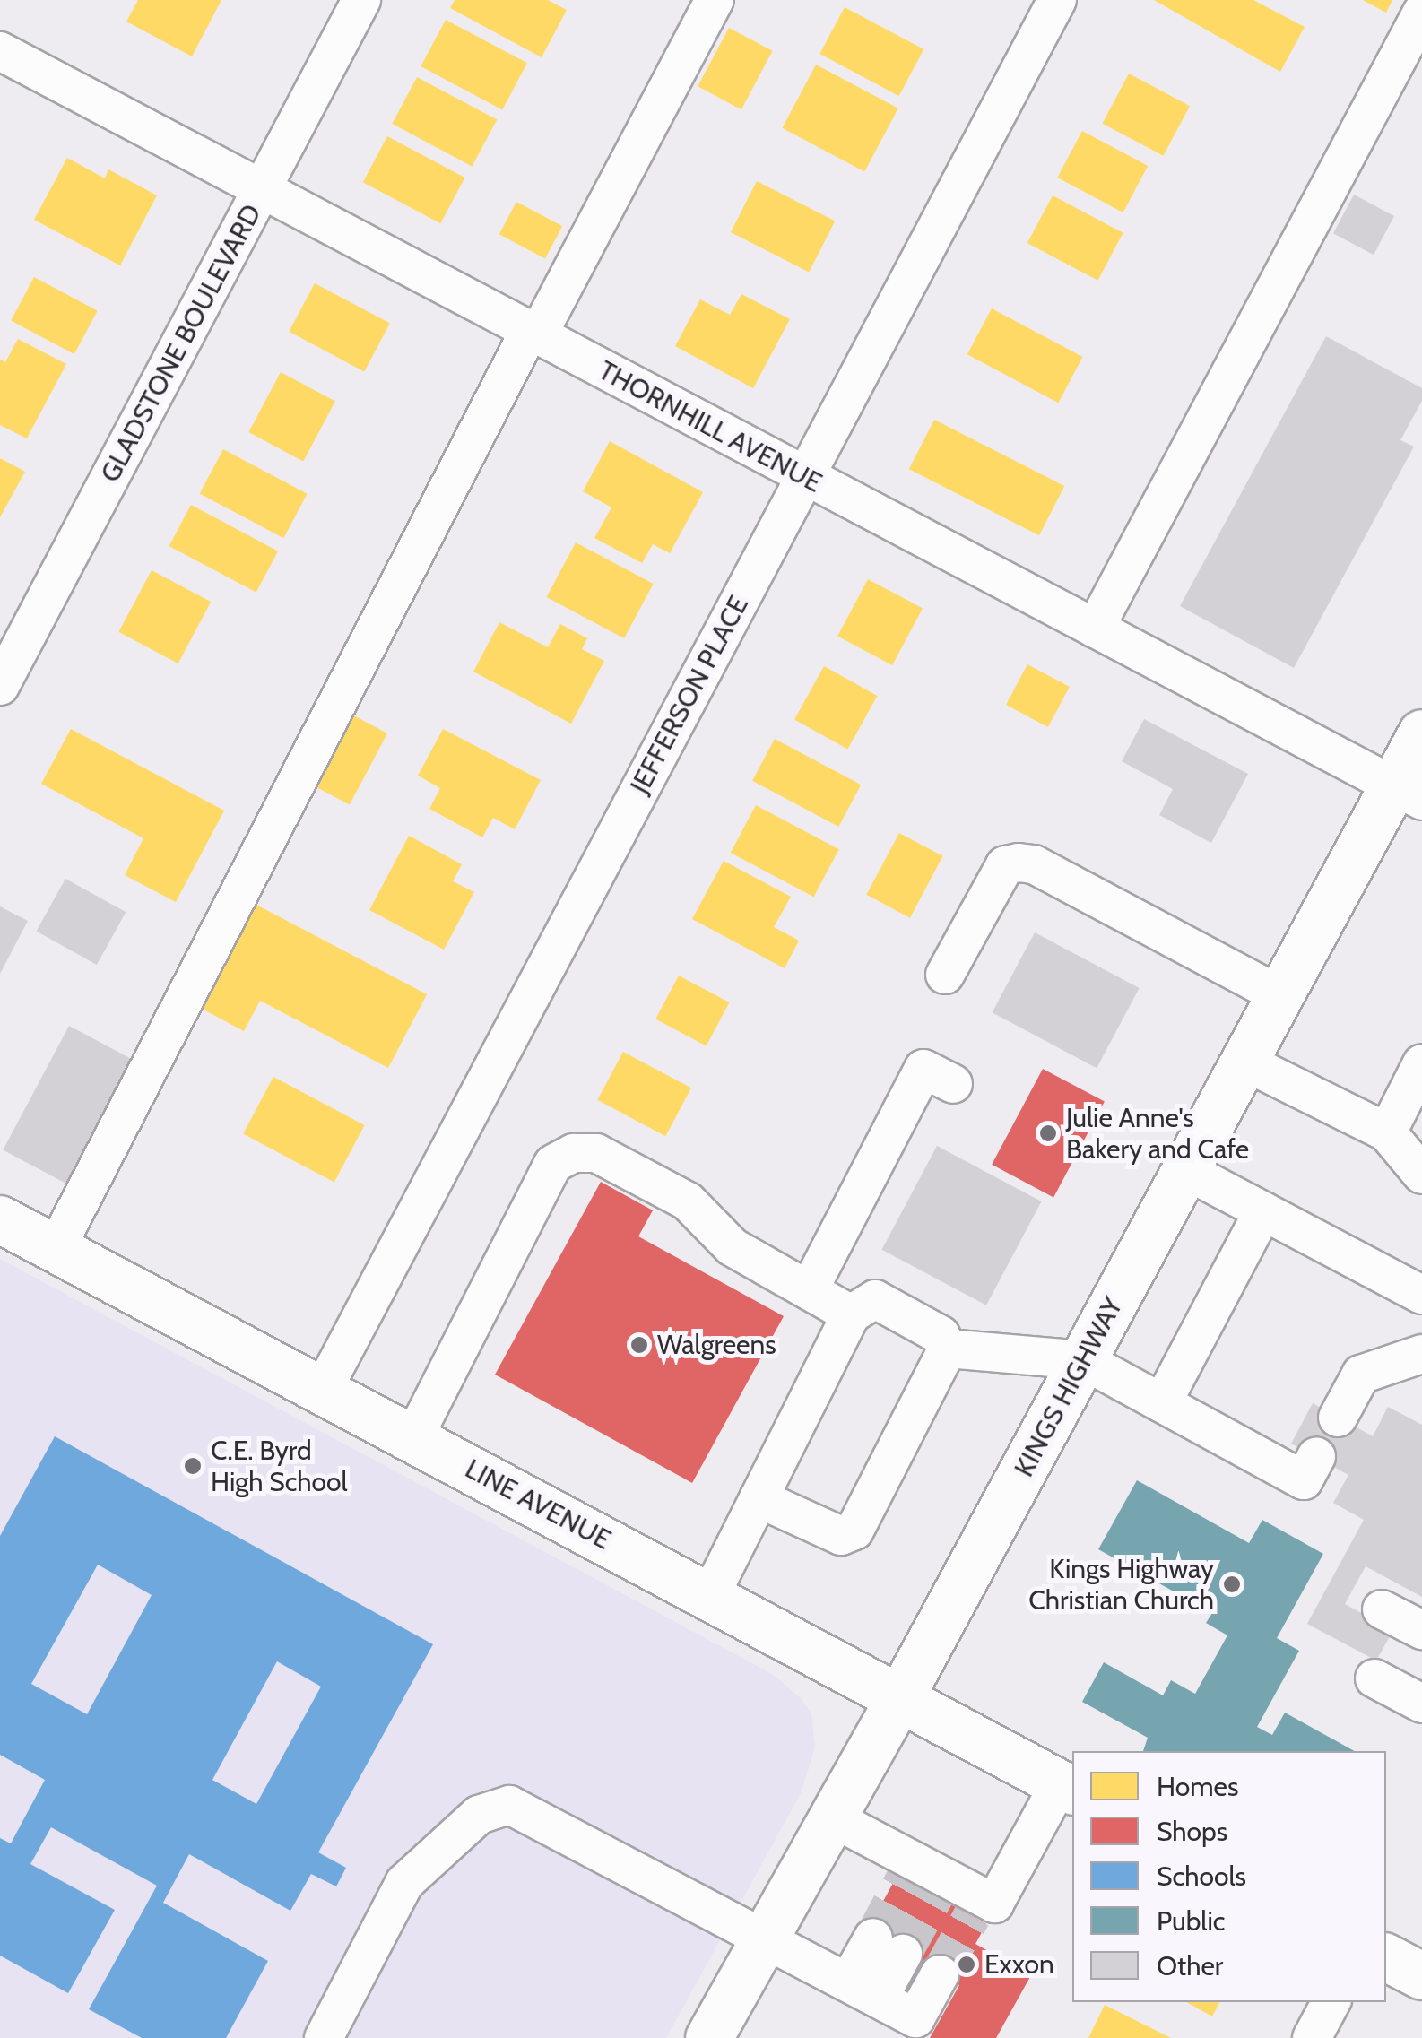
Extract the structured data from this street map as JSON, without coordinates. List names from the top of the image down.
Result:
{
  "streets": {
    "main road": ["KINGS HIGHWAY", "LINE AVENUE"],
    "street": ["GLADSTONE BOULEVARD", "THORNHILL AVENUE", "JEFFERSON PLACE"]
  },
  "crossings": [
    ["GLADSTONE BOULEVARD", "THORNHILL AVENUE"],
    ["THORNHILL AVENUE", "JEFFERSON PLACE"],
    ["THORNHILL AVENUE", "KINGS HIGHWAY"],
    ["JEFFERSON PLACE", "LINE AVENUE"],
    ["KINGS HIGHWAY", "LINE AVENUE"]
  ],
  "places": [
    "Julie Anne's Bakery and Cafe",
    "Walgreens",
    "C.E. Byrd High School",
    "Kings Highway Christian Church",
    "Exxon"
  ],
  "legend": [
    "Homes",
    "Shops",
    "Schools",
    "Public",
    "Other"
  ]
}
